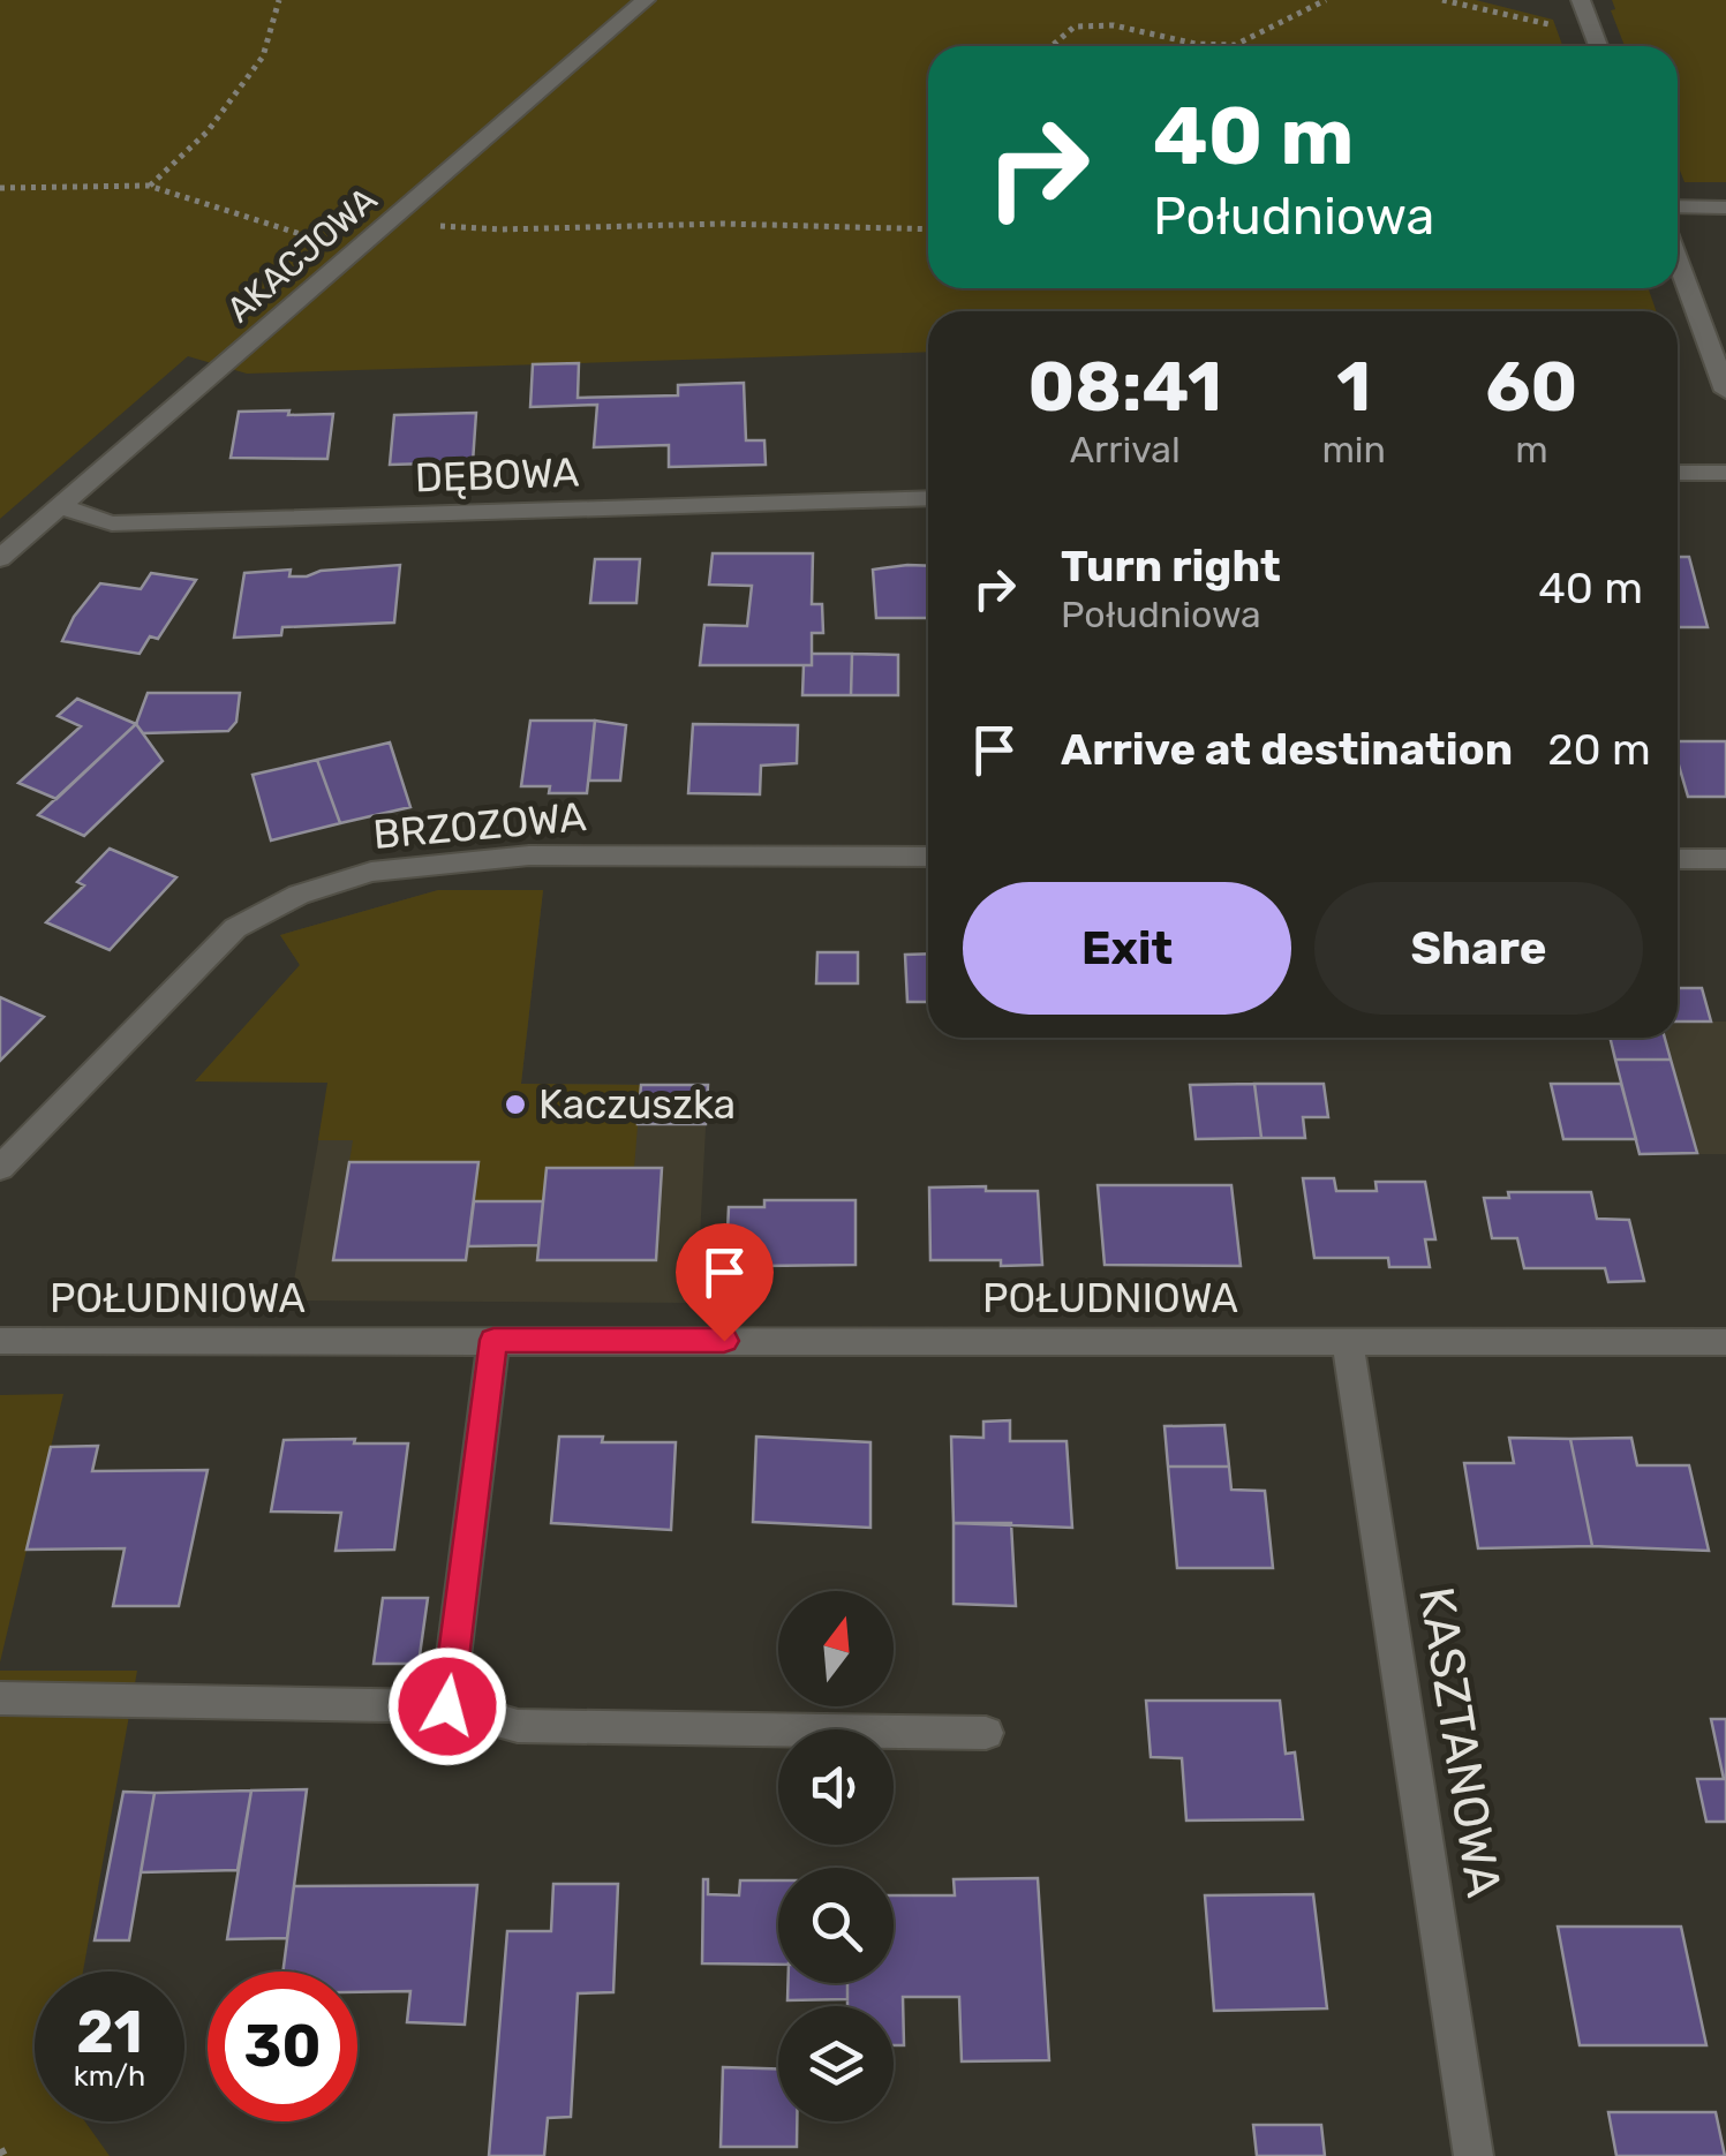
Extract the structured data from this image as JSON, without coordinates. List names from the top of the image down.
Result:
{
  "streets": {
    "street": [
      "AKACJOWA",
      "DĘBOWA",
      "BRZOZOWA",
      "POŁUDNIOWA",
      "KASZTANOWA"
    ]
  },
  "crossings": [
    ["AKACJOWA", "DĘBOWA"],
    ["POŁUDNIOWA", "KASZTANOWA"]
  ],
  "places": ["Kaczuszka"],
  "north": "top",
  "page": {
    "turn": ["40 m", "Południowa"],
    "eta": [
      "08:41",
      "Arrival",
      "1",
      "min",
      "60",
      "m"
    ],
    "list": [
      {
        "name": "Turn right",
        "note": "Południowa",
        "value": "40 m"
      },
      {
        "name": "Arrive at destination",
        "value": "20 m"
      }
    ],
    "buttons": ["Exit", "Share"],
    "speed": "21 km/h",
    "limit": "30"
  }
}
